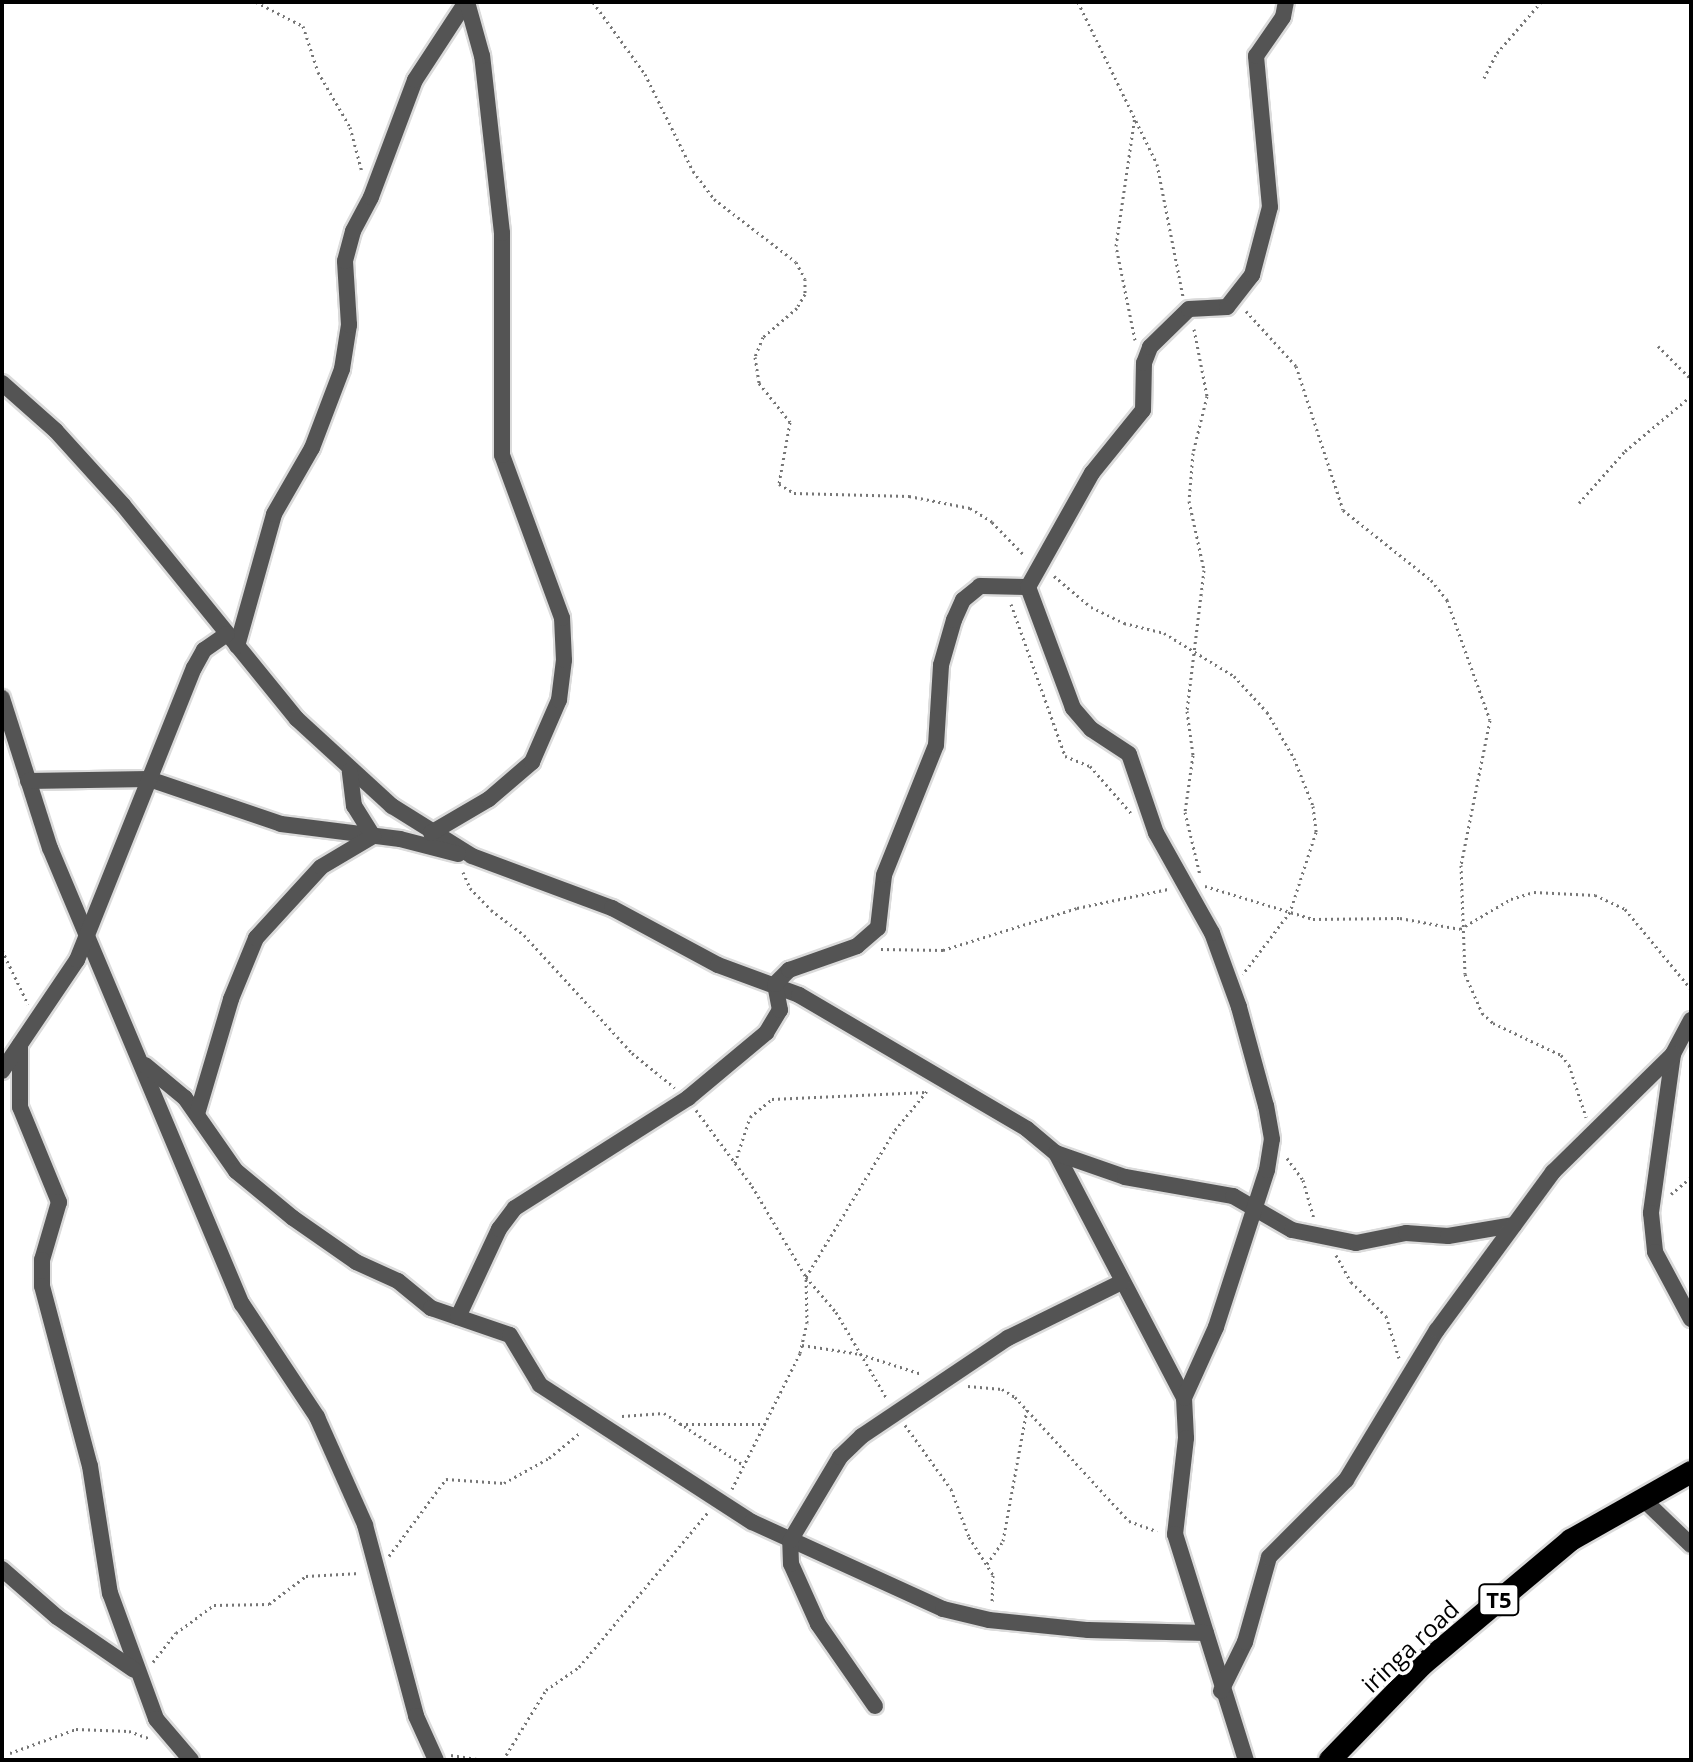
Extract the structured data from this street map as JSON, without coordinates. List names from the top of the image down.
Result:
{
  "streets": {
    "highway": ["T5", "iringa road"]
  }
}
